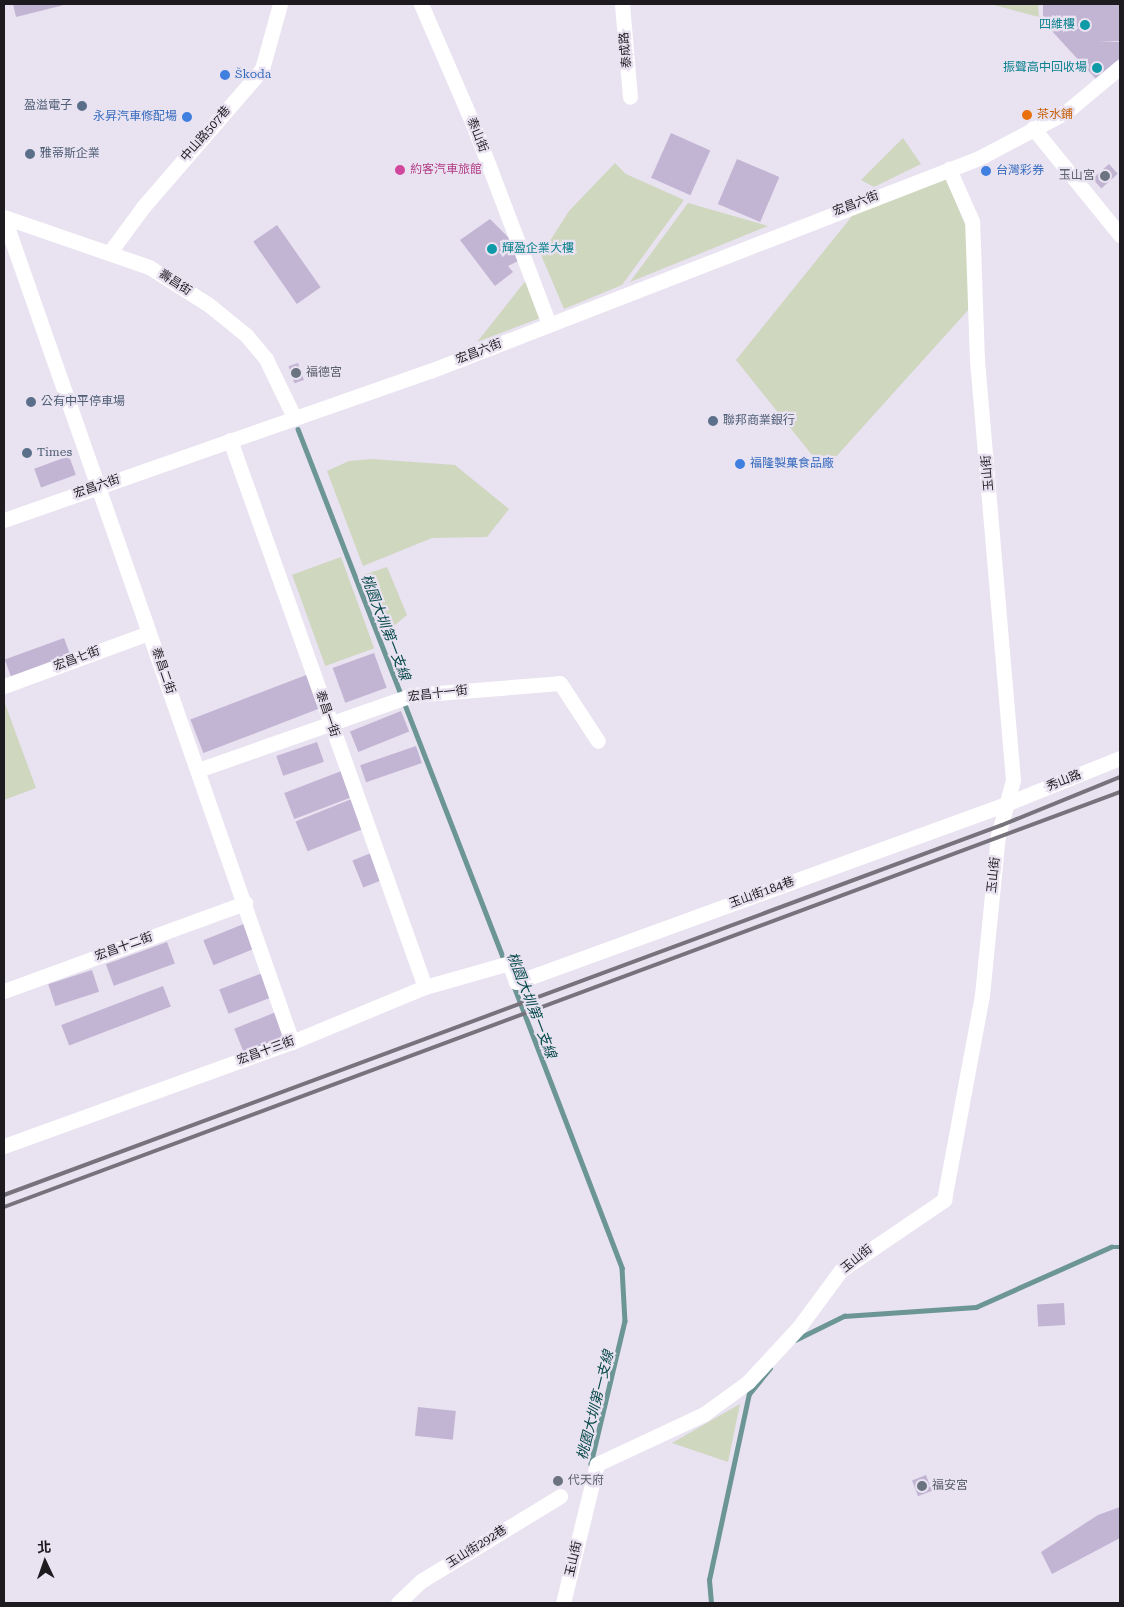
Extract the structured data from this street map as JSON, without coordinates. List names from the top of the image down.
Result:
{
  "streets": {
    "street": [
      "泰成路",
      "中山路507巷",
      "泰山街",
      "宏昌六街",
      "壽昌街",
      "玉山街",
      "宏昌七街",
      "泰昌二街",
      "宏昌十一街",
      "泰昌一街",
      "秀山路",
      "玉山街184巷",
      "宏昌十二街",
      "宏昌十三街",
      "玉山街292巷"
    ]
  },
  "crossings": [
    ["中山路507巷", "壽昌街"],
    ["泰山街", "宏昌六街"],
    ["宏昌六街", "壽昌街"],
    ["宏昌六街", "玉山街"],
    ["宏昌六街", "泰昌二街"],
    ["宏昌六街", "泰昌一街"],
    ["壽昌街", "泰昌二街"],
    ["玉山街", "秀山路"],
    ["玉山街", "玉山街184巷"],
    ["宏昌七街", "泰昌二街"],
    ["泰昌二街", "宏昌十一街"],
    ["泰昌二街", "宏昌十二街"],
    ["泰昌二街", "宏昌十三街"],
    ["宏昌十一街", "泰昌一街"],
    ["泰昌一街", "宏昌十三街"],
    ["秀山路", "玉山街184巷"],
    ["玉山街184巷", "宏昌十三街"]
  ],
  "water": ["桃園大圳第一支線"],
  "places": [
    "四維樓",
    "振聲高中回收場",
    "Škoda",
    "盈溢電子",
    "茶水鋪",
    "永昇汽車修配場",
    "雅蒂斯企業",
    "約客汽車旅館",
    "台灣彩券",
    "玉山宮",
    "輝盈企業大樓",
    "福德宮",
    "公有中平停車場",
    "聯邦商業銀行",
    "Times",
    "福隆製菓食品廠",
    "代天府",
    "福安宮"
  ],
  "north": "top"
}
